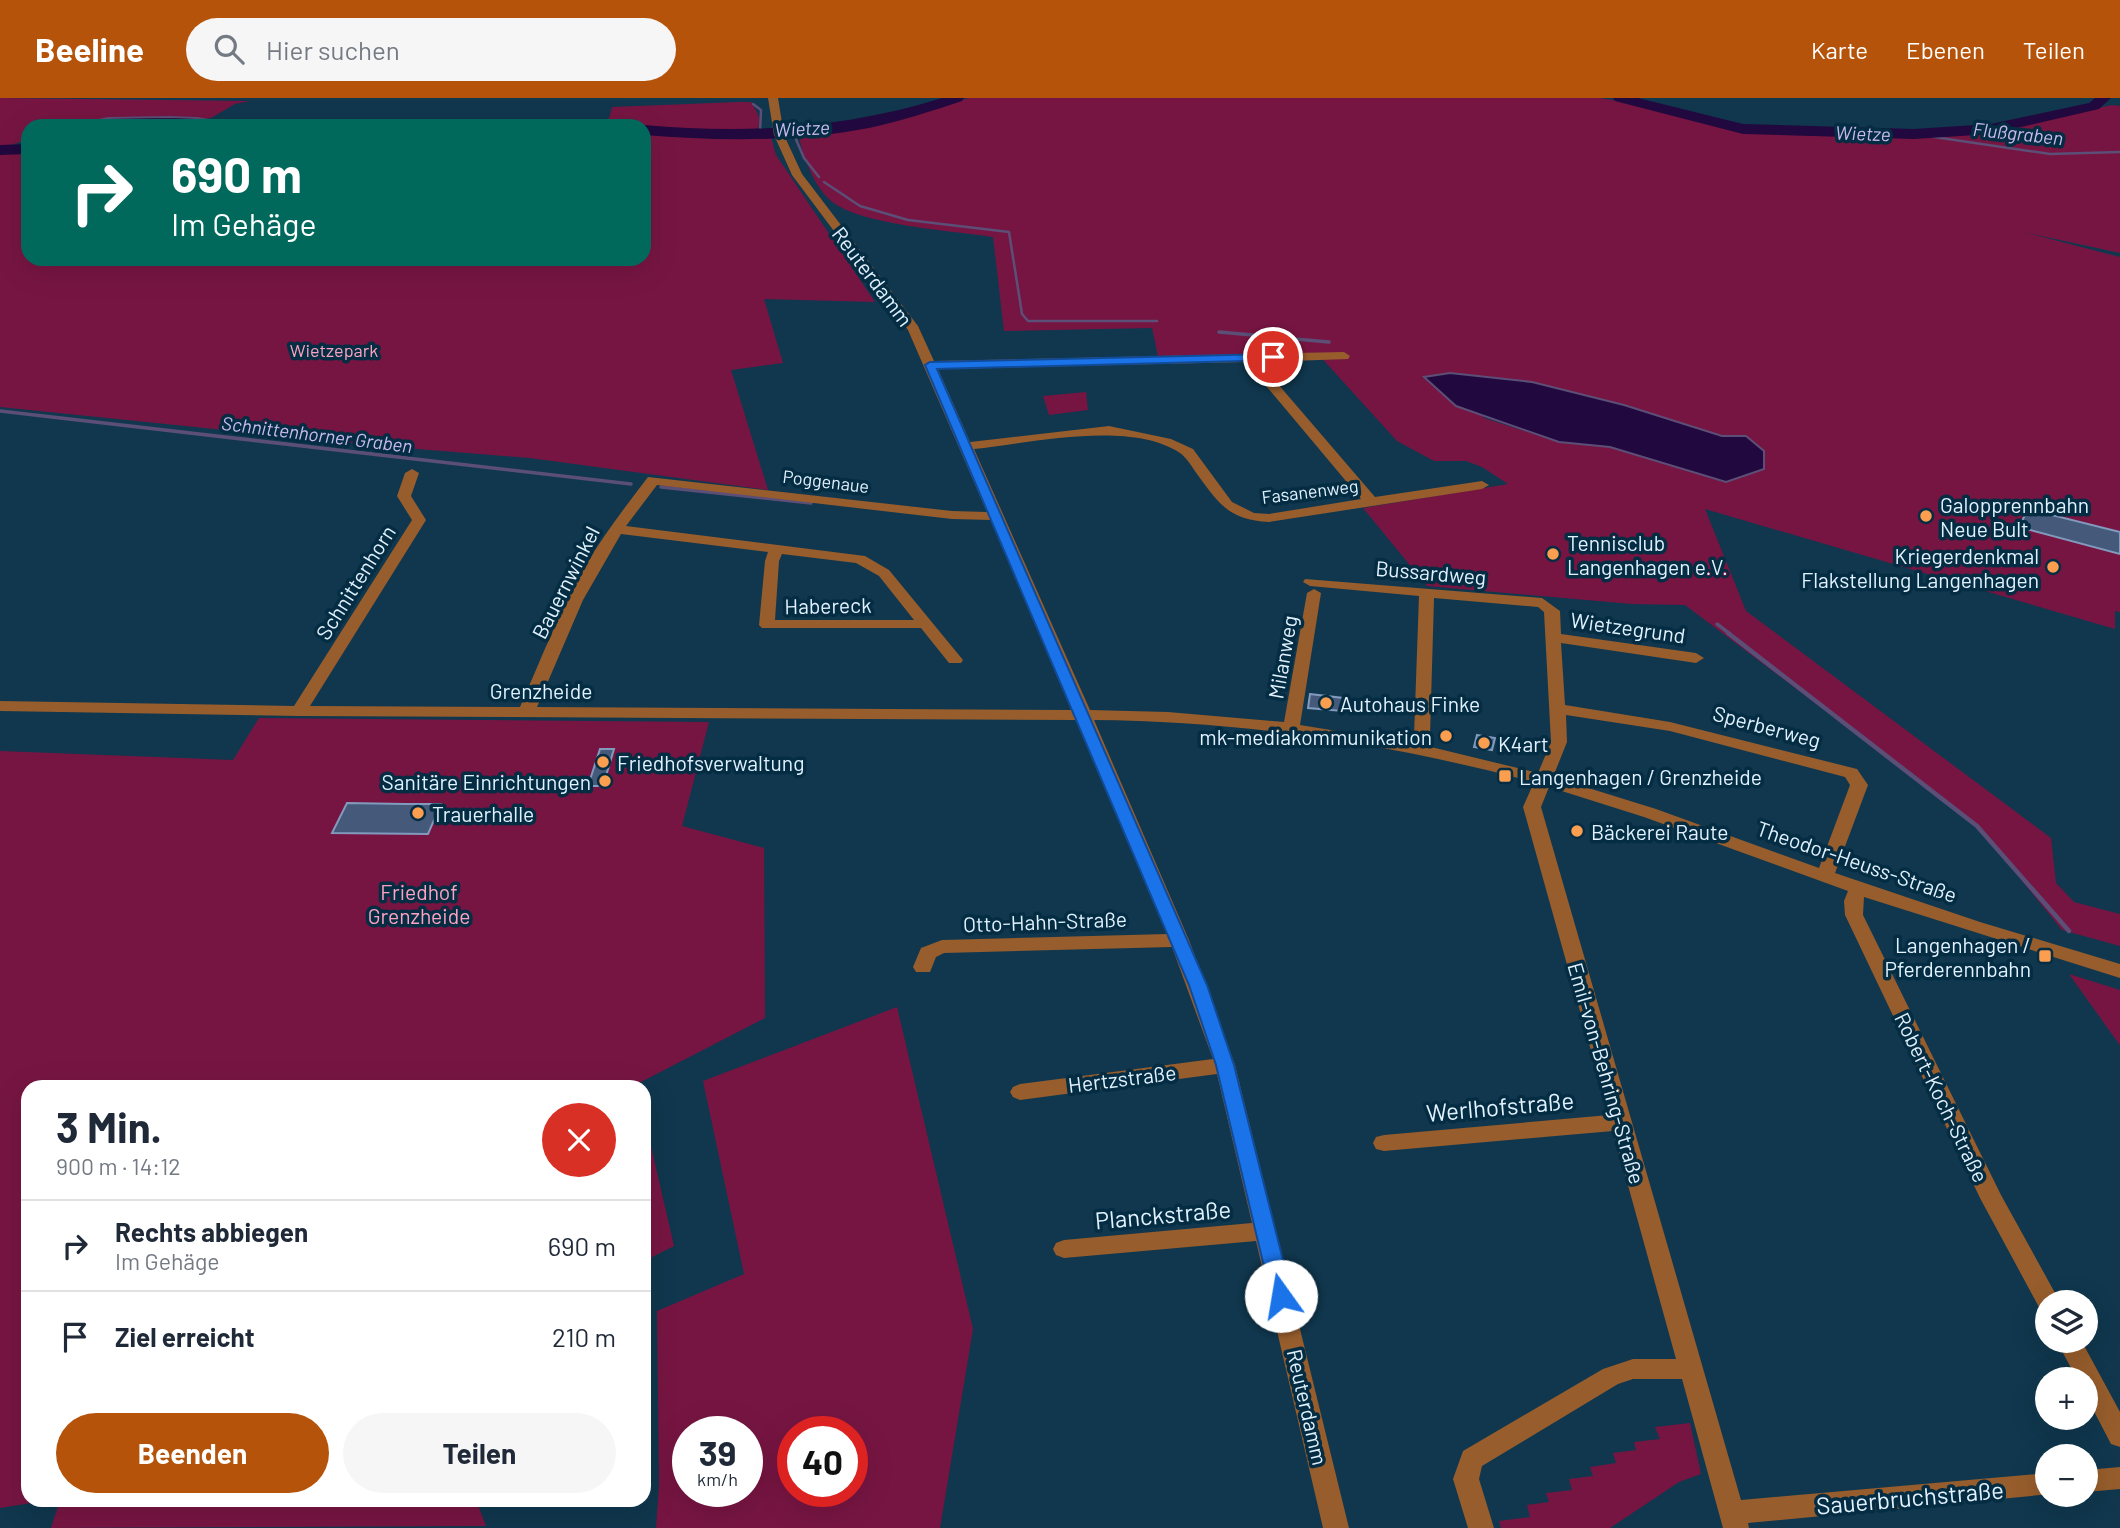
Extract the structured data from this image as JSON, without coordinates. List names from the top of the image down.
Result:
{
  "streets": {
    "street": [
      "Reuterdamm",
      "Poggenaue",
      "Fasanenweg",
      "Bussardweg",
      "Schnittenhorn",
      "Bauernwinkel",
      "Habereck",
      "Wietzegrund",
      "Milanweg",
      "Grenzheide",
      "Sperberweg",
      "Theodor-Heuss-Straße",
      "Otto-Hahn-Straße",
      "Emil-von-Behring-Straße",
      "Hertzstraße",
      "Robert-Koch-Straße",
      "Werlhofstraße",
      "Planckstraße",
      "Sauerbruchstraße"
    ]
  },
  "crossings": [
    ["Reuterdamm", "Poggenaue"],
    ["Reuterdamm", "Fasanenweg"],
    ["Reuterdamm", "Grenzheide"],
    ["Reuterdamm", "Theodor-Heuss-Straße"],
    ["Reuterdamm", "Otto-Hahn-Straße"],
    ["Reuterdamm", "Hertzstraße"],
    ["Reuterdamm", "Planckstraße"],
    ["Poggenaue", "Bauernwinkel"],
    ["Bussardweg", "Milanweg"],
    ["Bussardweg", "Emil-von-Behring-Straße"],
    ["Schnittenhorn", "Grenzheide"],
    ["Bauernwinkel", "Habereck"],
    ["Bauernwinkel", "Grenzheide"],
    ["Wietzegrund", "Emil-von-Behring-Straße"],
    ["Milanweg", "Theodor-Heuss-Straße"],
    ["Grenzheide", "Theodor-Heuss-Straße"],
    ["Sperberweg", "Theodor-Heuss-Straße"],
    ["Sperberweg", "Emil-von-Behring-Straße"],
    ["Theodor-Heuss-Straße", "Emil-von-Behring-Straße"],
    ["Theodor-Heuss-Straße", "Robert-Koch-Straße"],
    ["Emil-von-Behring-Straße", "Werlhofstraße"],
    ["Emil-von-Behring-Straße", "Sauerbruchstraße"]
  ],
  "water": ["Wietze", "Flußgraben", "Schnittenhorner Graben"],
  "parks": ["Wietzepark", "Friedhof Grenzheide"],
  "places": {
    "other": [
      "Galopprennbahn Neue Bult",
      "Tennisclub Langenhagen e.V.",
      "Kriegerdenkmal Flakstellung Langenhagen",
      "Autohaus Finke",
      "mk-mediakommunikation",
      "K4art",
      "Friedhofsverwaltung",
      "Sanitäre Einrichtungen",
      "Trauerhalle",
      "Bäckerei Raute"
    ],
    "transit": ["Langenhagen / Grenzheide", "Langenhagen / Pferderennbahn"]
  },
  "page": {
    "header": "Beeline",
    "search": "Hier suchen",
    "nav": ["Karte", "Ebenen", "Teilen"],
    "turn": ["690 m", "Im Gehäge"],
    "heading": ["3 Min.", "900 m · 14:12"],
    "list": [
      {
        "name": "Rechts abbiegen",
        "note": "Im Gehäge",
        "value": "690 m"
      },
      {
        "name": "Ziel erreicht",
        "value": "210 m"
      }
    ],
    "map_buttons": ["+", "−"],
    "buttons": ["Beenden", "Teilen"],
    "speed": "39 km/h",
    "limit": "40"
  }
}
